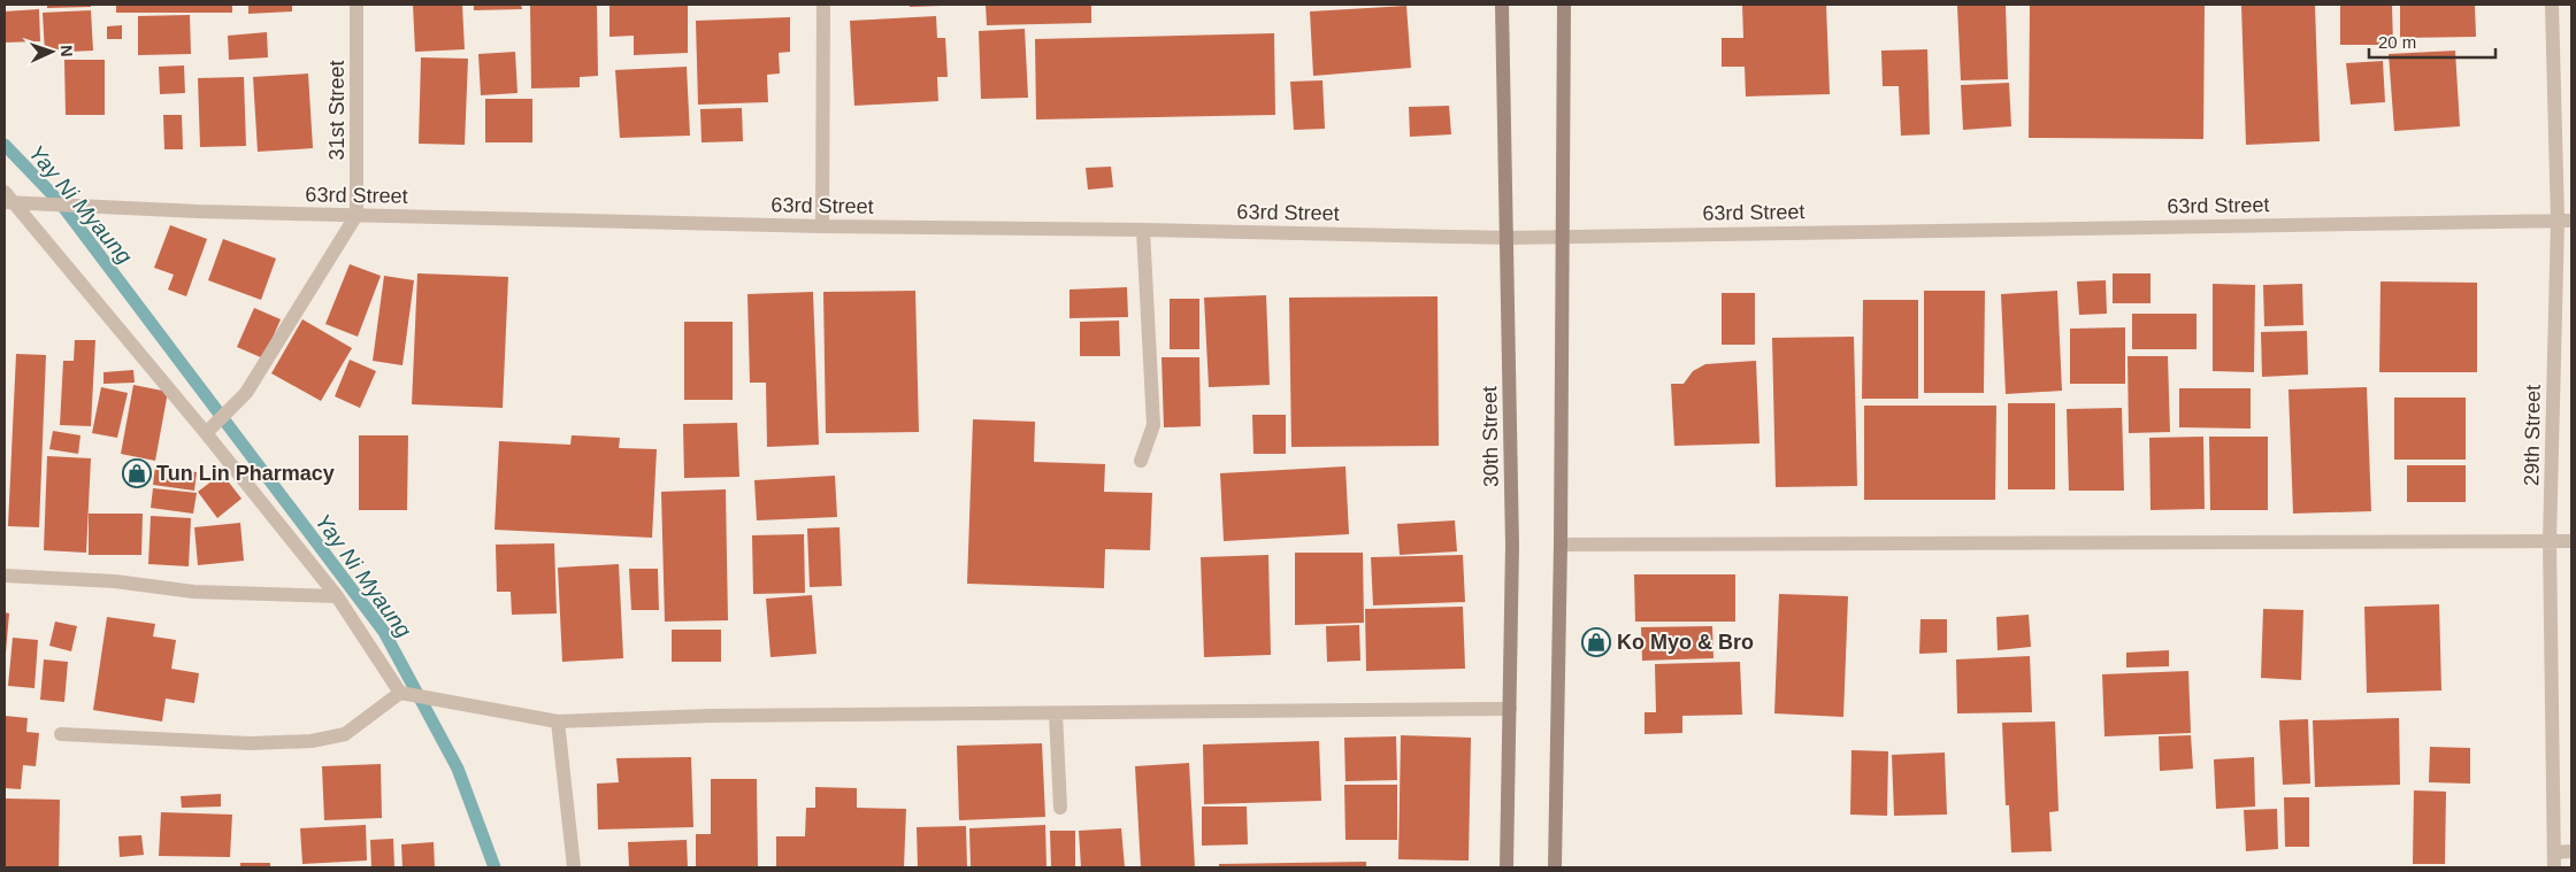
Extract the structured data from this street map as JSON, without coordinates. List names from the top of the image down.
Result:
{
  "streets": {
    "main road": ["30th Street"],
    "street": ["31st Street", "63rd Street", "29th Street"]
  },
  "crossings": [
    ["31st Street", "63rd Street"],
    ["63rd Street", "29th Street"],
    ["63rd Street", "30th Street"]
  ],
  "water": ["Yay Ni Myaung"],
  "places": {
    "shop": ["Tun Lin Pharmacy", "Ko Myo & Bro"]
  },
  "scale_bar": "20 m",
  "north": "right"
}
